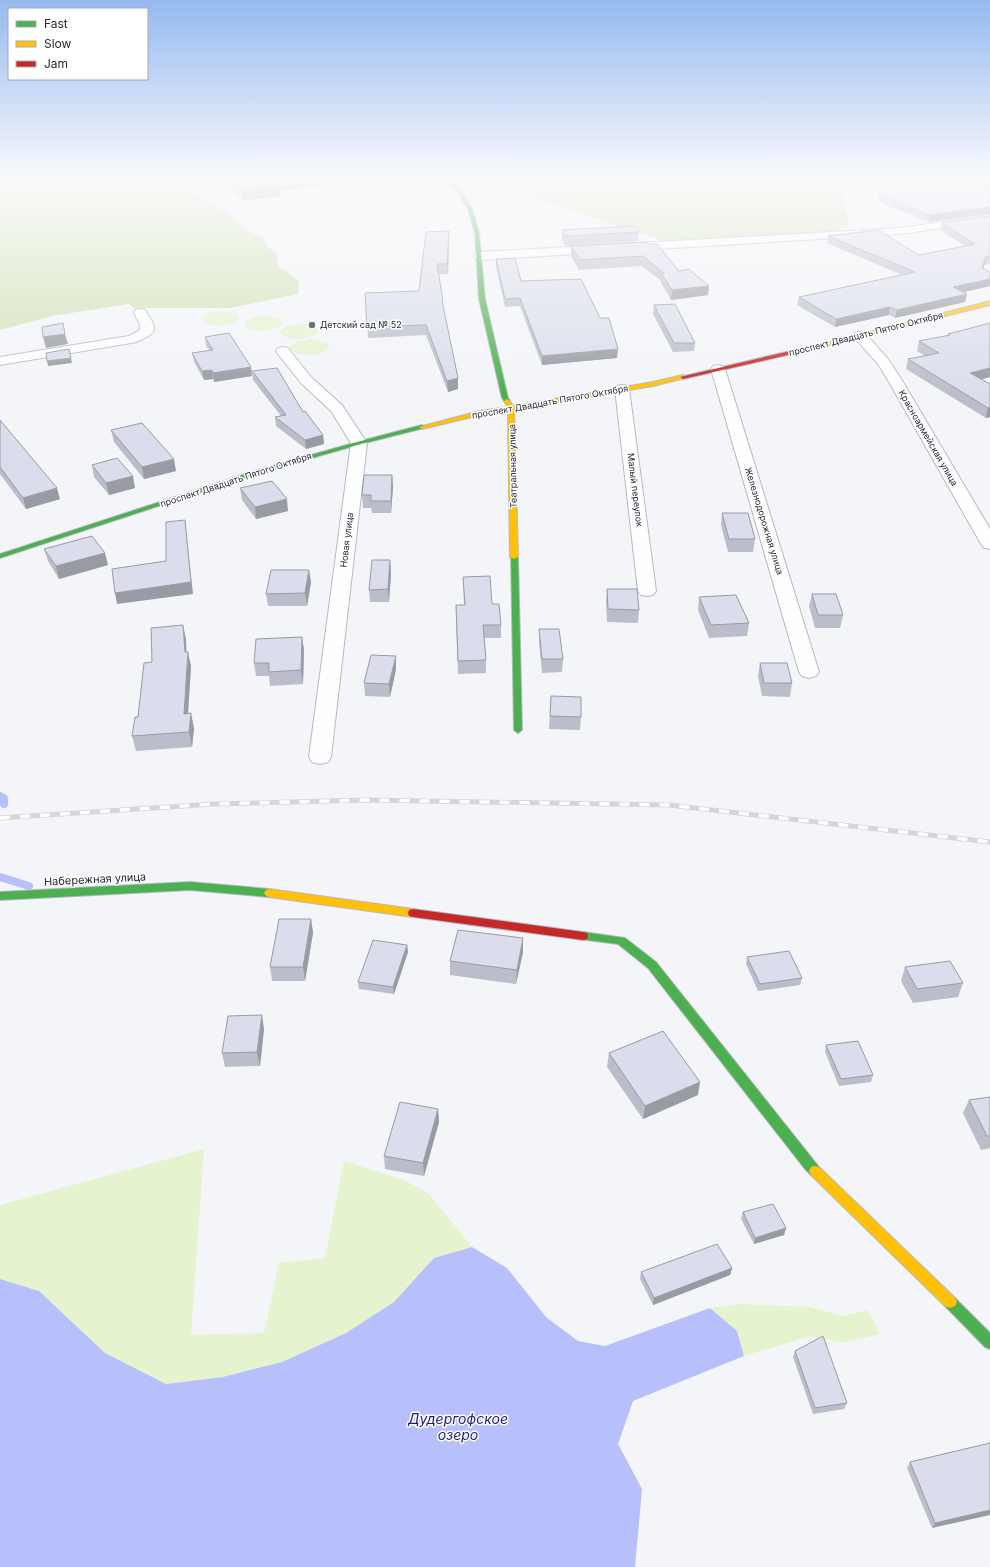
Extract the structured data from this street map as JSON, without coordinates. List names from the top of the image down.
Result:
{
  "streets": {
    "street": [
      "проспект Двадцать Пятого Октября",
      "Красноармейская улица",
      "Театральная улица",
      "Малый переулок",
      "Железнодорожная улица",
      "Новая улица",
      "Набережная улица"
    ]
  },
  "crossings": [
    ["проспект Двадцать Пятого Октября", "Красноармейская улица"],
    ["проспект Двадцать Пятого Октября", "Театральная улица"],
    ["проспект Двадцать Пятого Октября", "Малый переулок"],
    ["проспект Двадцать Пятого Октября", "Железнодорожная улица"],
    ["проспект Двадцать Пятого Октября", "Новая улица"]
  ],
  "water": ["Дудергофское озеро"],
  "places": ["Детский сад № 52"],
  "legend": ["Fast", "Slow", "Jam"]
}
